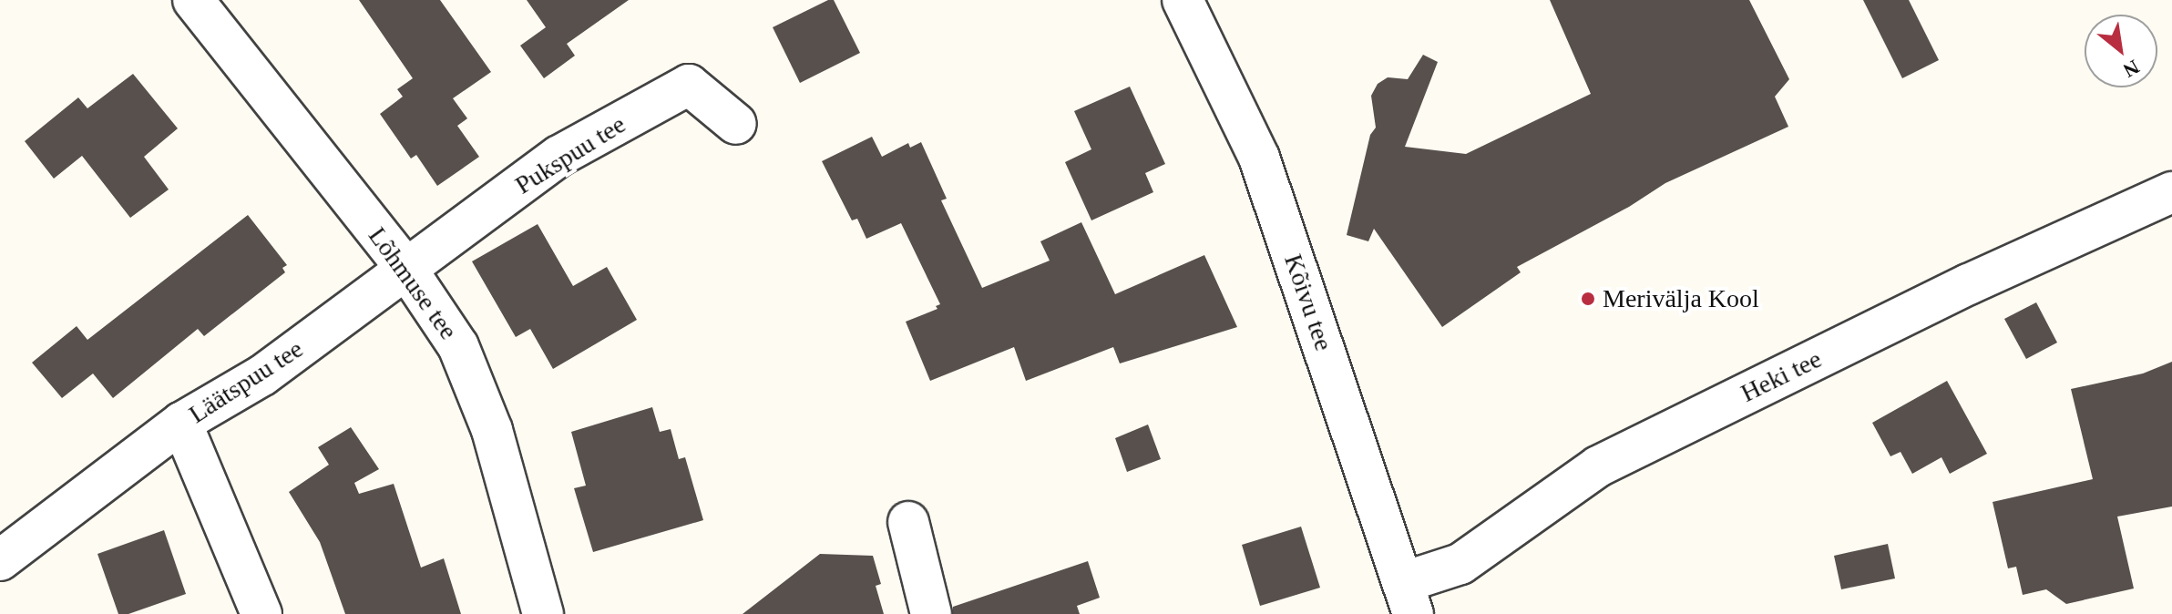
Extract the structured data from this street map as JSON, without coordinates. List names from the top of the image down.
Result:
{
  "streets": {
    "street": [
      "Pukspuu tee",
      "Lõhmuse tee",
      "Kõivu tee",
      "Heki tee",
      "Läätspuu tee"
    ]
  },
  "crossings": [
    ["Pukspuu tee", "Lõhmuse tee"],
    ["Pukspuu tee", "Läätspuu tee"],
    ["Lõhmuse tee", "Läätspuu tee"],
    ["Kõivu tee", "Heki tee"]
  ],
  "places": ["Merivälja Kool"],
  "north": "bottom right"
}
